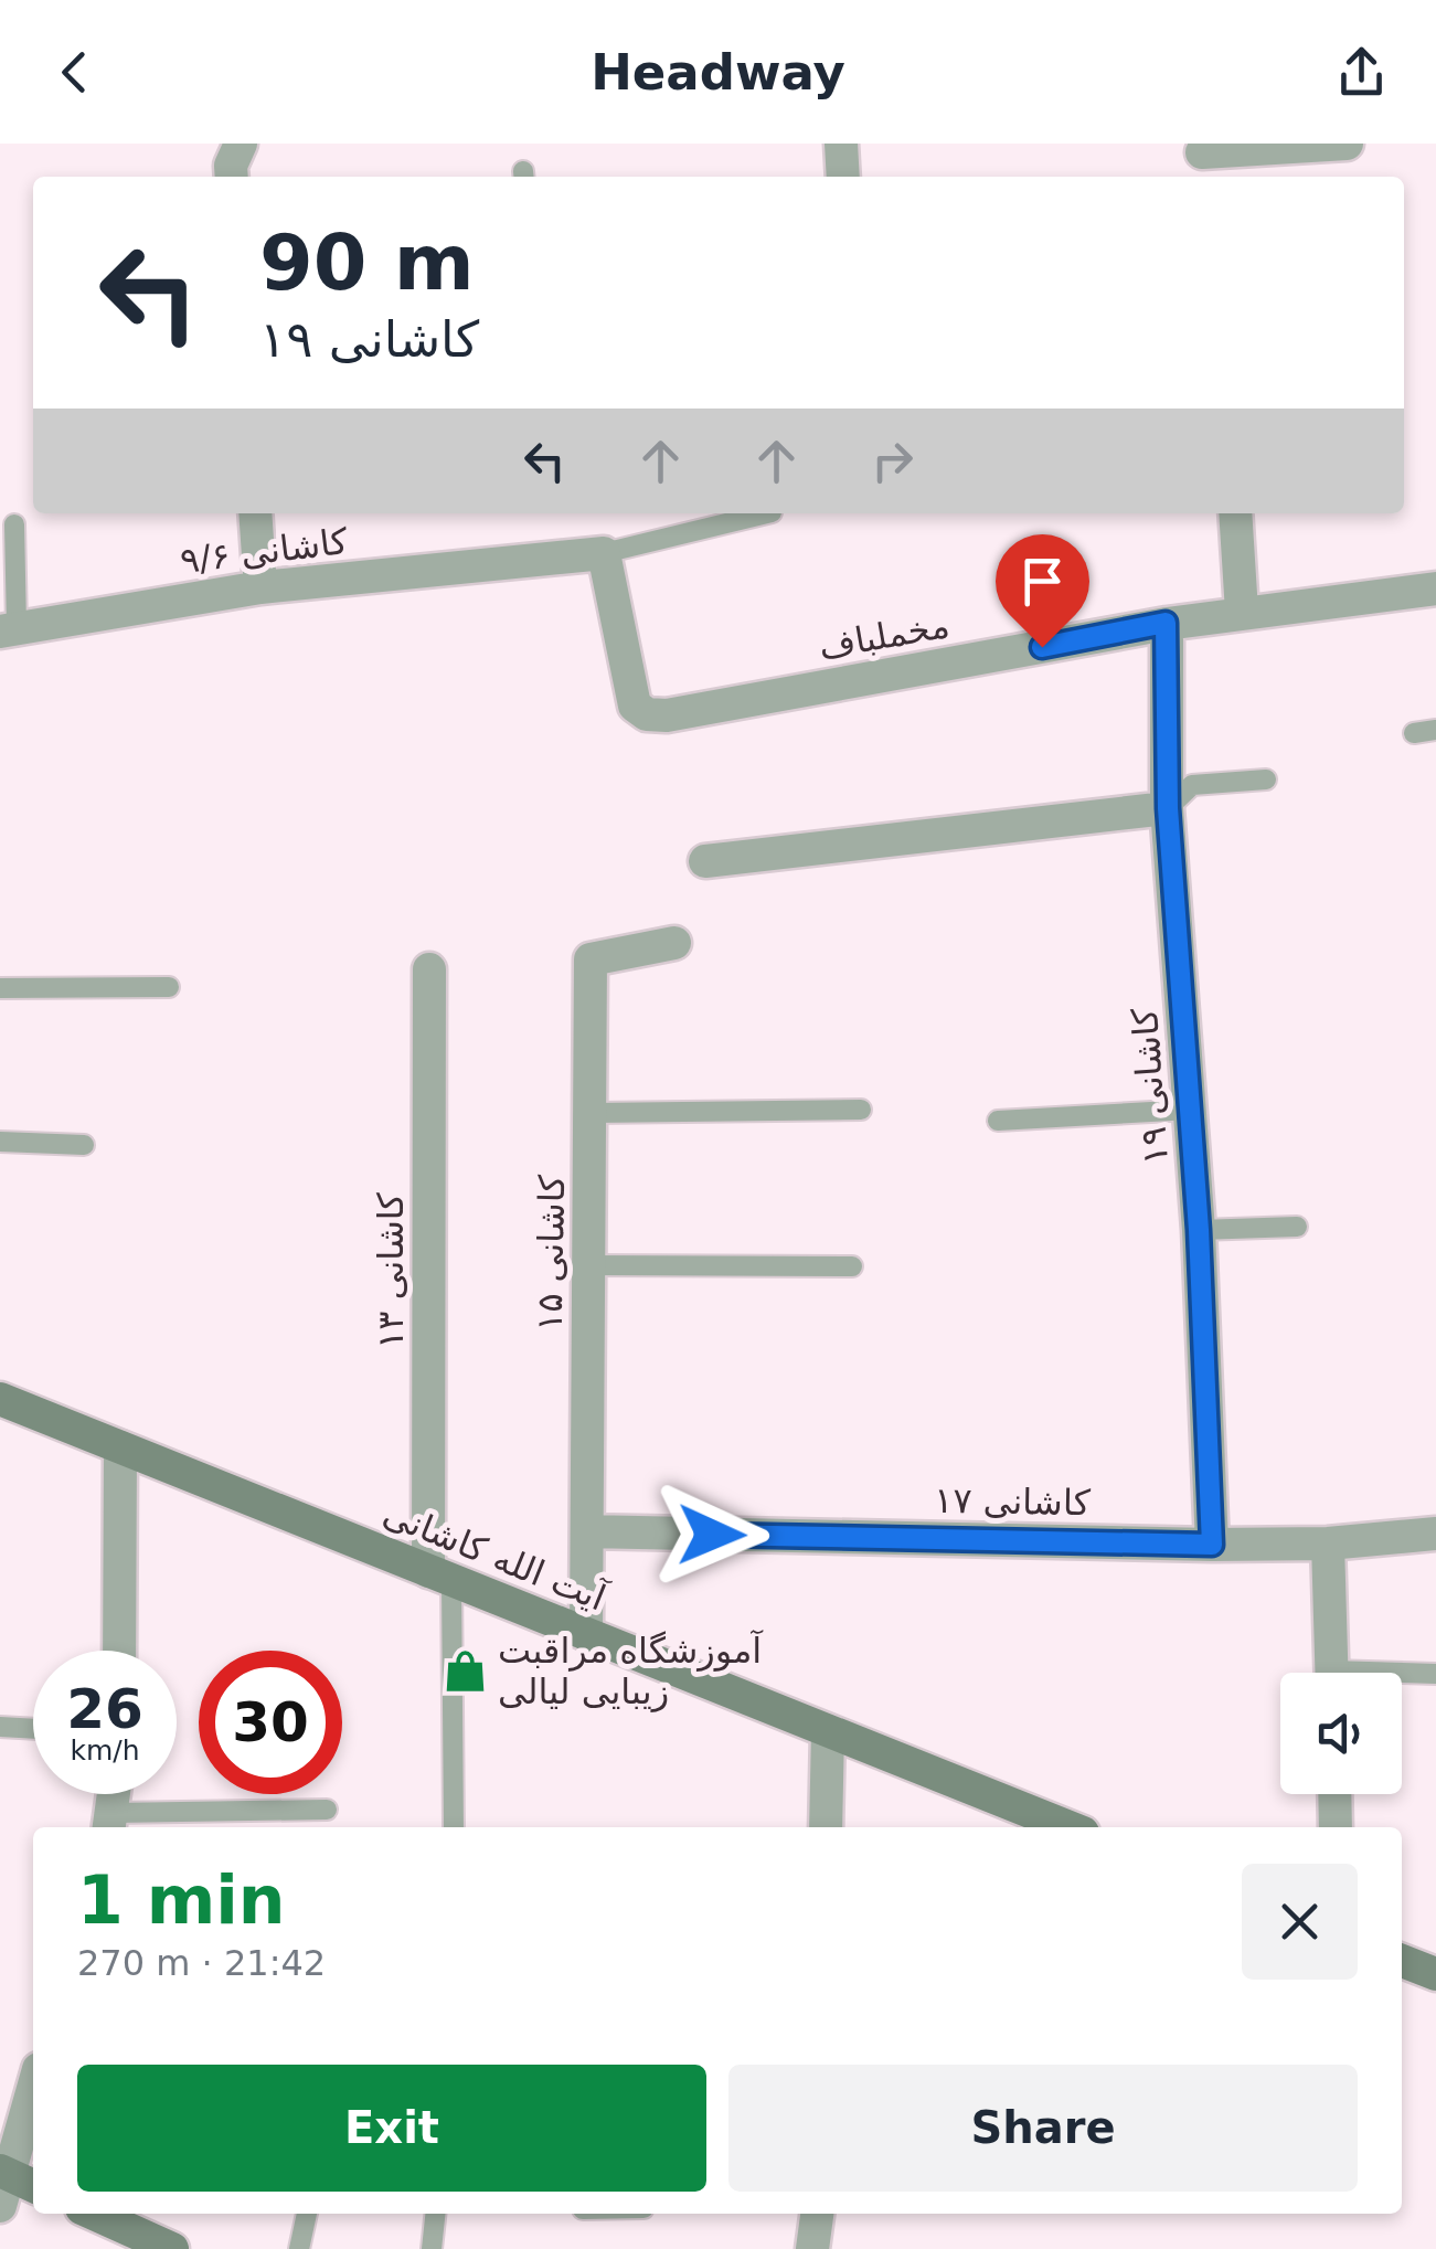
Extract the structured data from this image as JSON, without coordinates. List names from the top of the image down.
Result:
{
  "streets": {
    "main road": ["آیت الله کاشانی"],
    "street": [
      "کاشانی ۹/۶",
      "مخملباف",
      "کاشانی ۱۹",
      "کاشانی ۱۵",
      "کاشانی ۱۳",
      "کاشانی ۱۷"
    ]
  },
  "crossings": [
    ["کاشانی ۹/۶", "مخملباف"],
    ["مخملباف", "کاشانی ۱۹"],
    ["کاشانی ۱۹", "کاشانی ۱۷"],
    ["کاشانی ۱۵", "کاشانی ۱۷"],
    ["کاشانی ۱۵", "آیت الله کاشانی"],
    ["کاشانی ۱۳", "آیت الله کاشانی"]
  ],
  "places": {
    "shop": ["آموزشگاه مراقبت زیبایی لیالی"]
  },
  "page": {
    "header": "Headway",
    "turn": ["90 m", "کاشانی ۱۹"],
    "speed": "26 km/h",
    "limit": "30",
    "heading": ["1 min", "270 m · 21:42"],
    "buttons": ["Exit", "Share"]
  }
}
